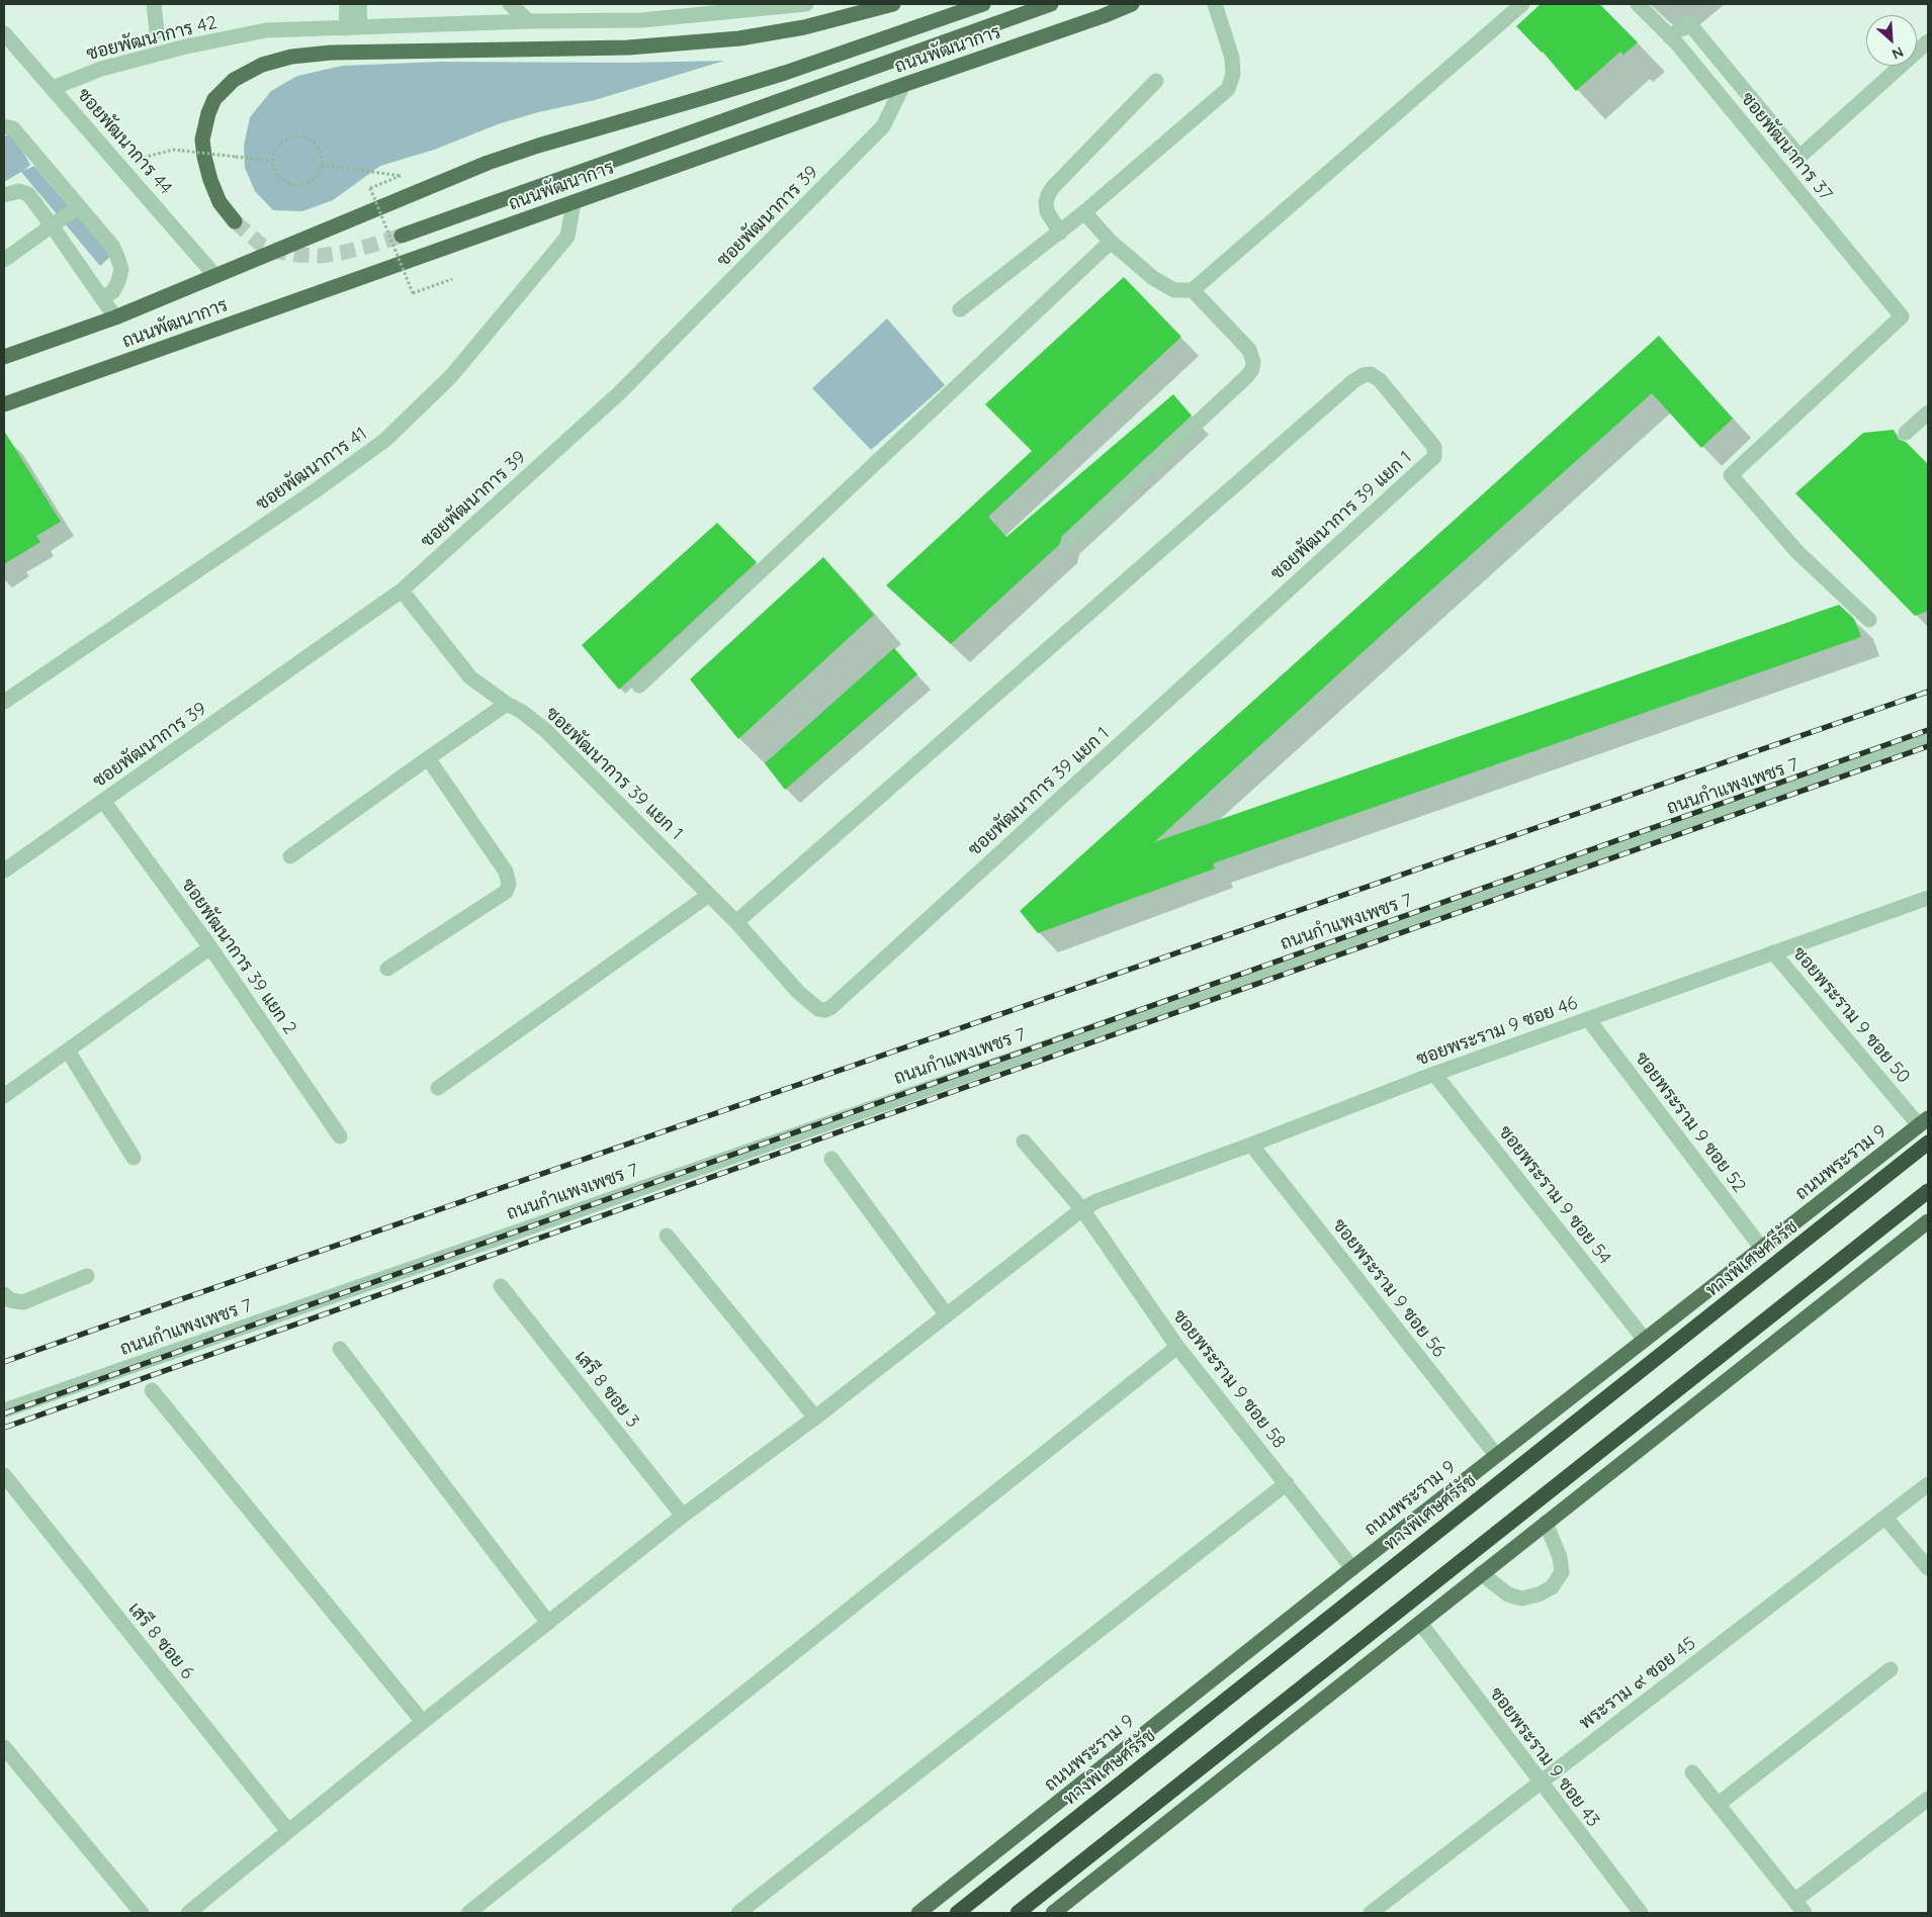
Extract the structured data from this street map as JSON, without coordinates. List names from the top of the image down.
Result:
{
  "streets": {
    "highway": ["ทางพิเศษศรีรัช"],
    "main road": ["ถนนพัฒนาการ", "ถนนพระราม 9"],
    "street": [
      "ซอยพัฒนาการ 42",
      "ซอยพัฒนาการ 44",
      "ซอยพัฒนาการ 37",
      "ซอยพัฒนาการ 39",
      "ซอยพัฒนาการ 41",
      "ซอยพัฒนาการ 39 แยก 1",
      "ถนนกำแพงเพชร 7",
      "ซอยพัฒนาการ 39 แยก 2",
      "ซอยพระราม 9 ซอย 50",
      "ซอยพระราม 9 ซอย 46",
      "ซอยพระราม 9 ซอย 52",
      "ซอยพระราม 9 ซอย 54",
      "ซอยพระราม 9 ซอย 56",
      "ซอยพระราม 9 ซอย 58",
      "เสรี 8 ซอย 3",
      "เสรี 8 ซอย 6",
      "พระราม ๙ ซอย 45",
      "ซอยพระราม 9 ซอย 43"
    ]
  },
  "crossings": [
    ["ซอยพัฒนาการ 42", "ซอยพัฒนาการ 44"],
    ["ถนนพัฒนาการ", "ซอยพัฒนาการ 44"],
    ["ถนนพัฒนาการ", "ซอยพัฒนาการ 39"],
    ["ถนนพัฒนาการ", "ซอยพัฒนาการ 41"],
    ["ซอยพัฒนาการ 39", "ซอยพัฒนาการ 39 แยก 1"],
    ["ซอยพัฒนาการ 39", "ซอยพัฒนาการ 39 แยก 2"],
    ["ซอยพระราม 9 ซอย 50", "ซอยพระราม 9 ซอย 46"],
    ["ซอยพระราม 9 ซอย 50", "ถนนพระราม 9"],
    ["ซอยพระราม 9 ซอย 46", "ซอยพระราม 9 ซอย 52"],
    ["ซอยพระราม 9 ซอย 46", "ซอยพระราม 9 ซอย 54"],
    ["ซอยพระราม 9 ซอย 46", "ซอยพระราม 9 ซอย 56"],
    ["ซอยพระราม 9 ซอย 46", "ซอยพระราม 9 ซอย 58"],
    ["ซอยพระราม 9 ซอย 46", "เสรี 8 ซอย 3"],
    ["ซอยพระราม 9 ซอย 46", "เสรี 8 ซอย 6"],
    ["ซอยพระราม 9 ซอย 52", "ถนนพระราม 9"],
    ["ถนนพระราม 9", "ซอยพระราม 9 ซอย 54"],
    ["ถนนพระราม 9", "ซอยพระราม 9 ซอย 56"],
    ["ถนนพระราม 9", "ซอยพระราม 9 ซอย 58"],
    ["พระราม ๙ ซอย 45", "ซอยพระราม 9 ซอย 43"]
  ],
  "north": "bottom right"
}
